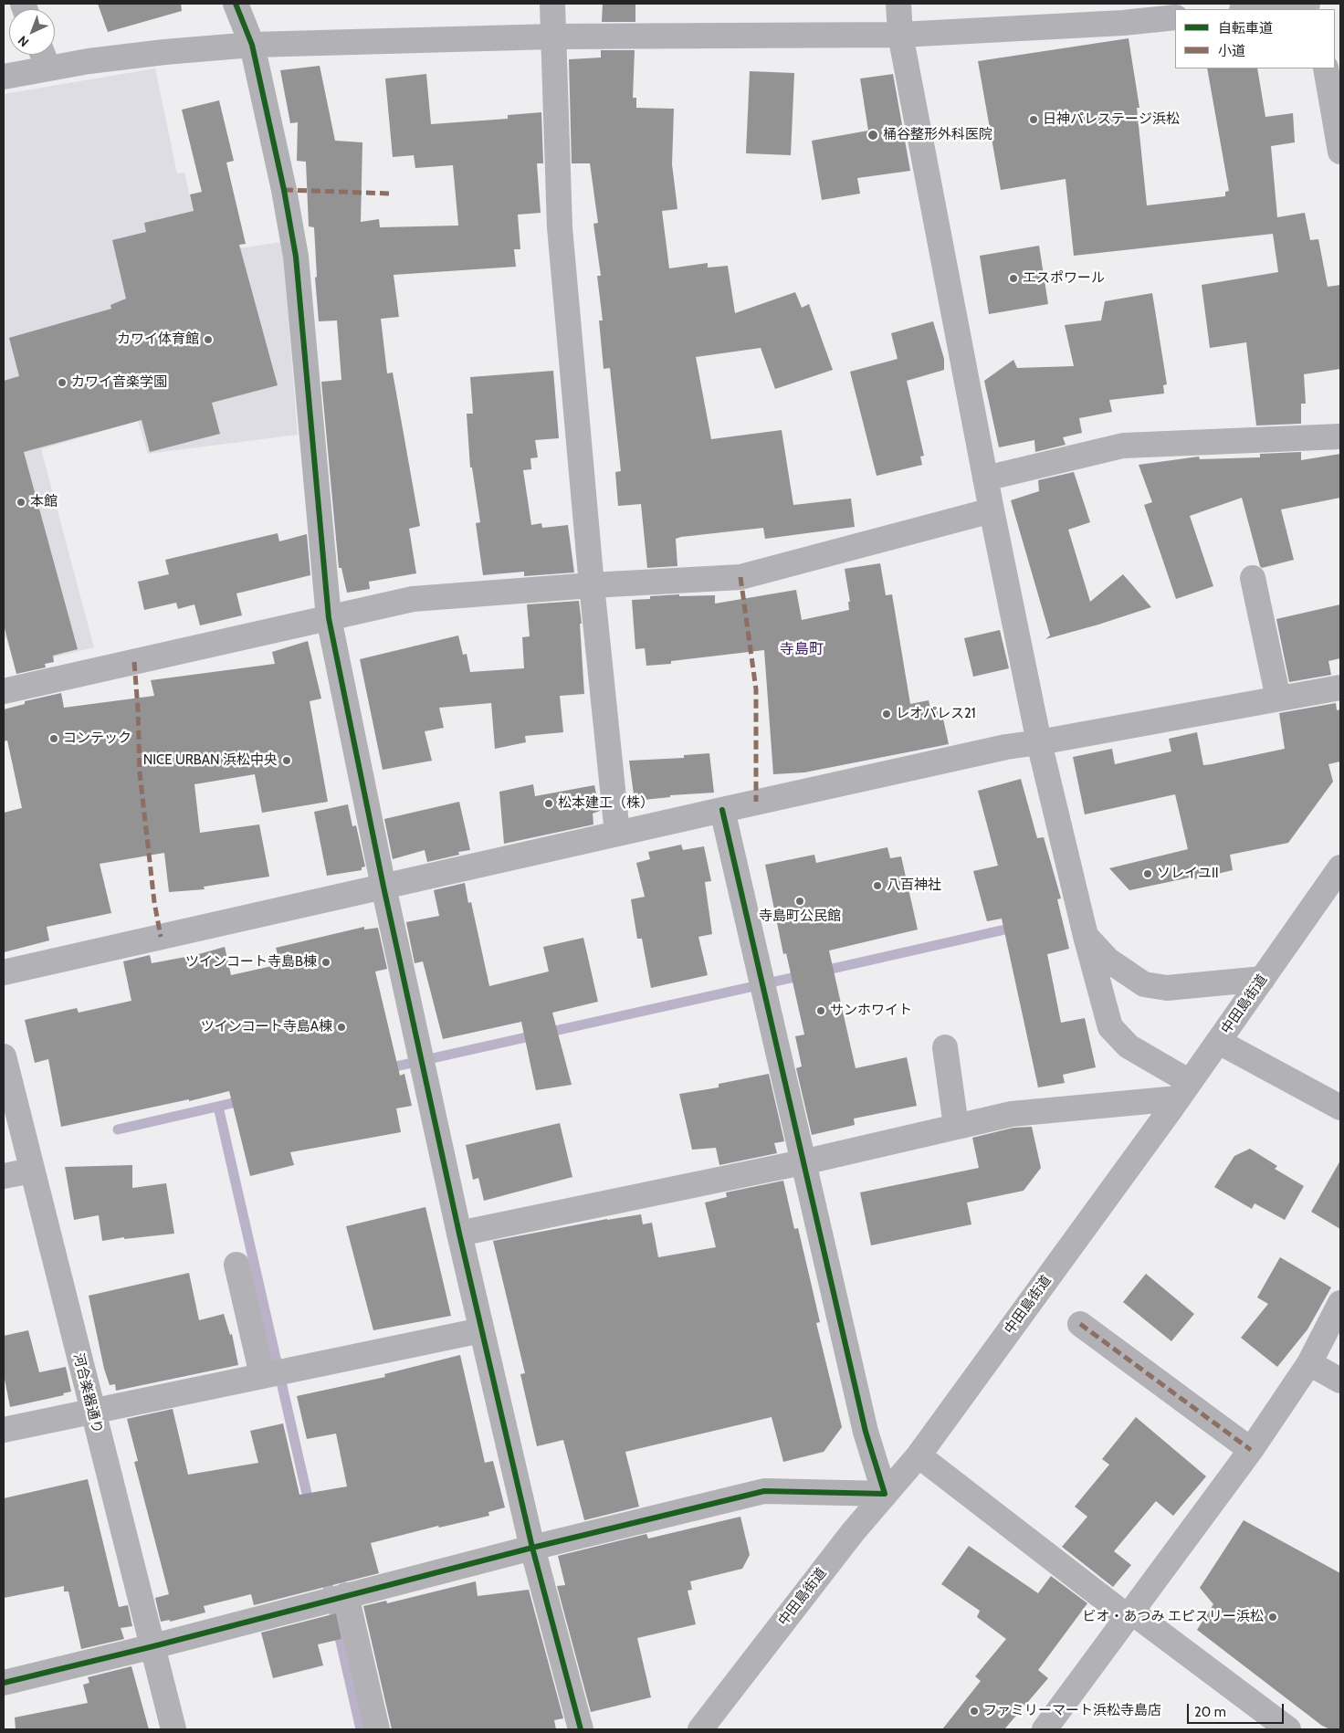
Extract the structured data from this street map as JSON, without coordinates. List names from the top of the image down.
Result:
{
  "streets": {
    "street": ["中田島街道", "河合楽器通り"]
  },
  "districts": ["寺島町"],
  "places": [
    "日神パレステージ浜松",
    "桶谷整形外科医院",
    "エスポワール",
    "カワイ体育館",
    "カワイ音楽学園",
    "本館",
    "レオパレス21",
    "コンテック",
    "NICE URBAN 浜松中央",
    "松本建工（株）",
    "ソレイユII",
    "八百神社",
    "寺島町公民館",
    "ツインコート寺島B棟",
    "サンホワイト",
    "ツインコート寺島A棟",
    "ビオ・あつみ エピスリー浜松",
    "ファミリーマート浜松寺島店"
  ],
  "legend": ["自転車道", "小道"],
  "scale_bar": "20 m",
  "north": "bottom left"
}
